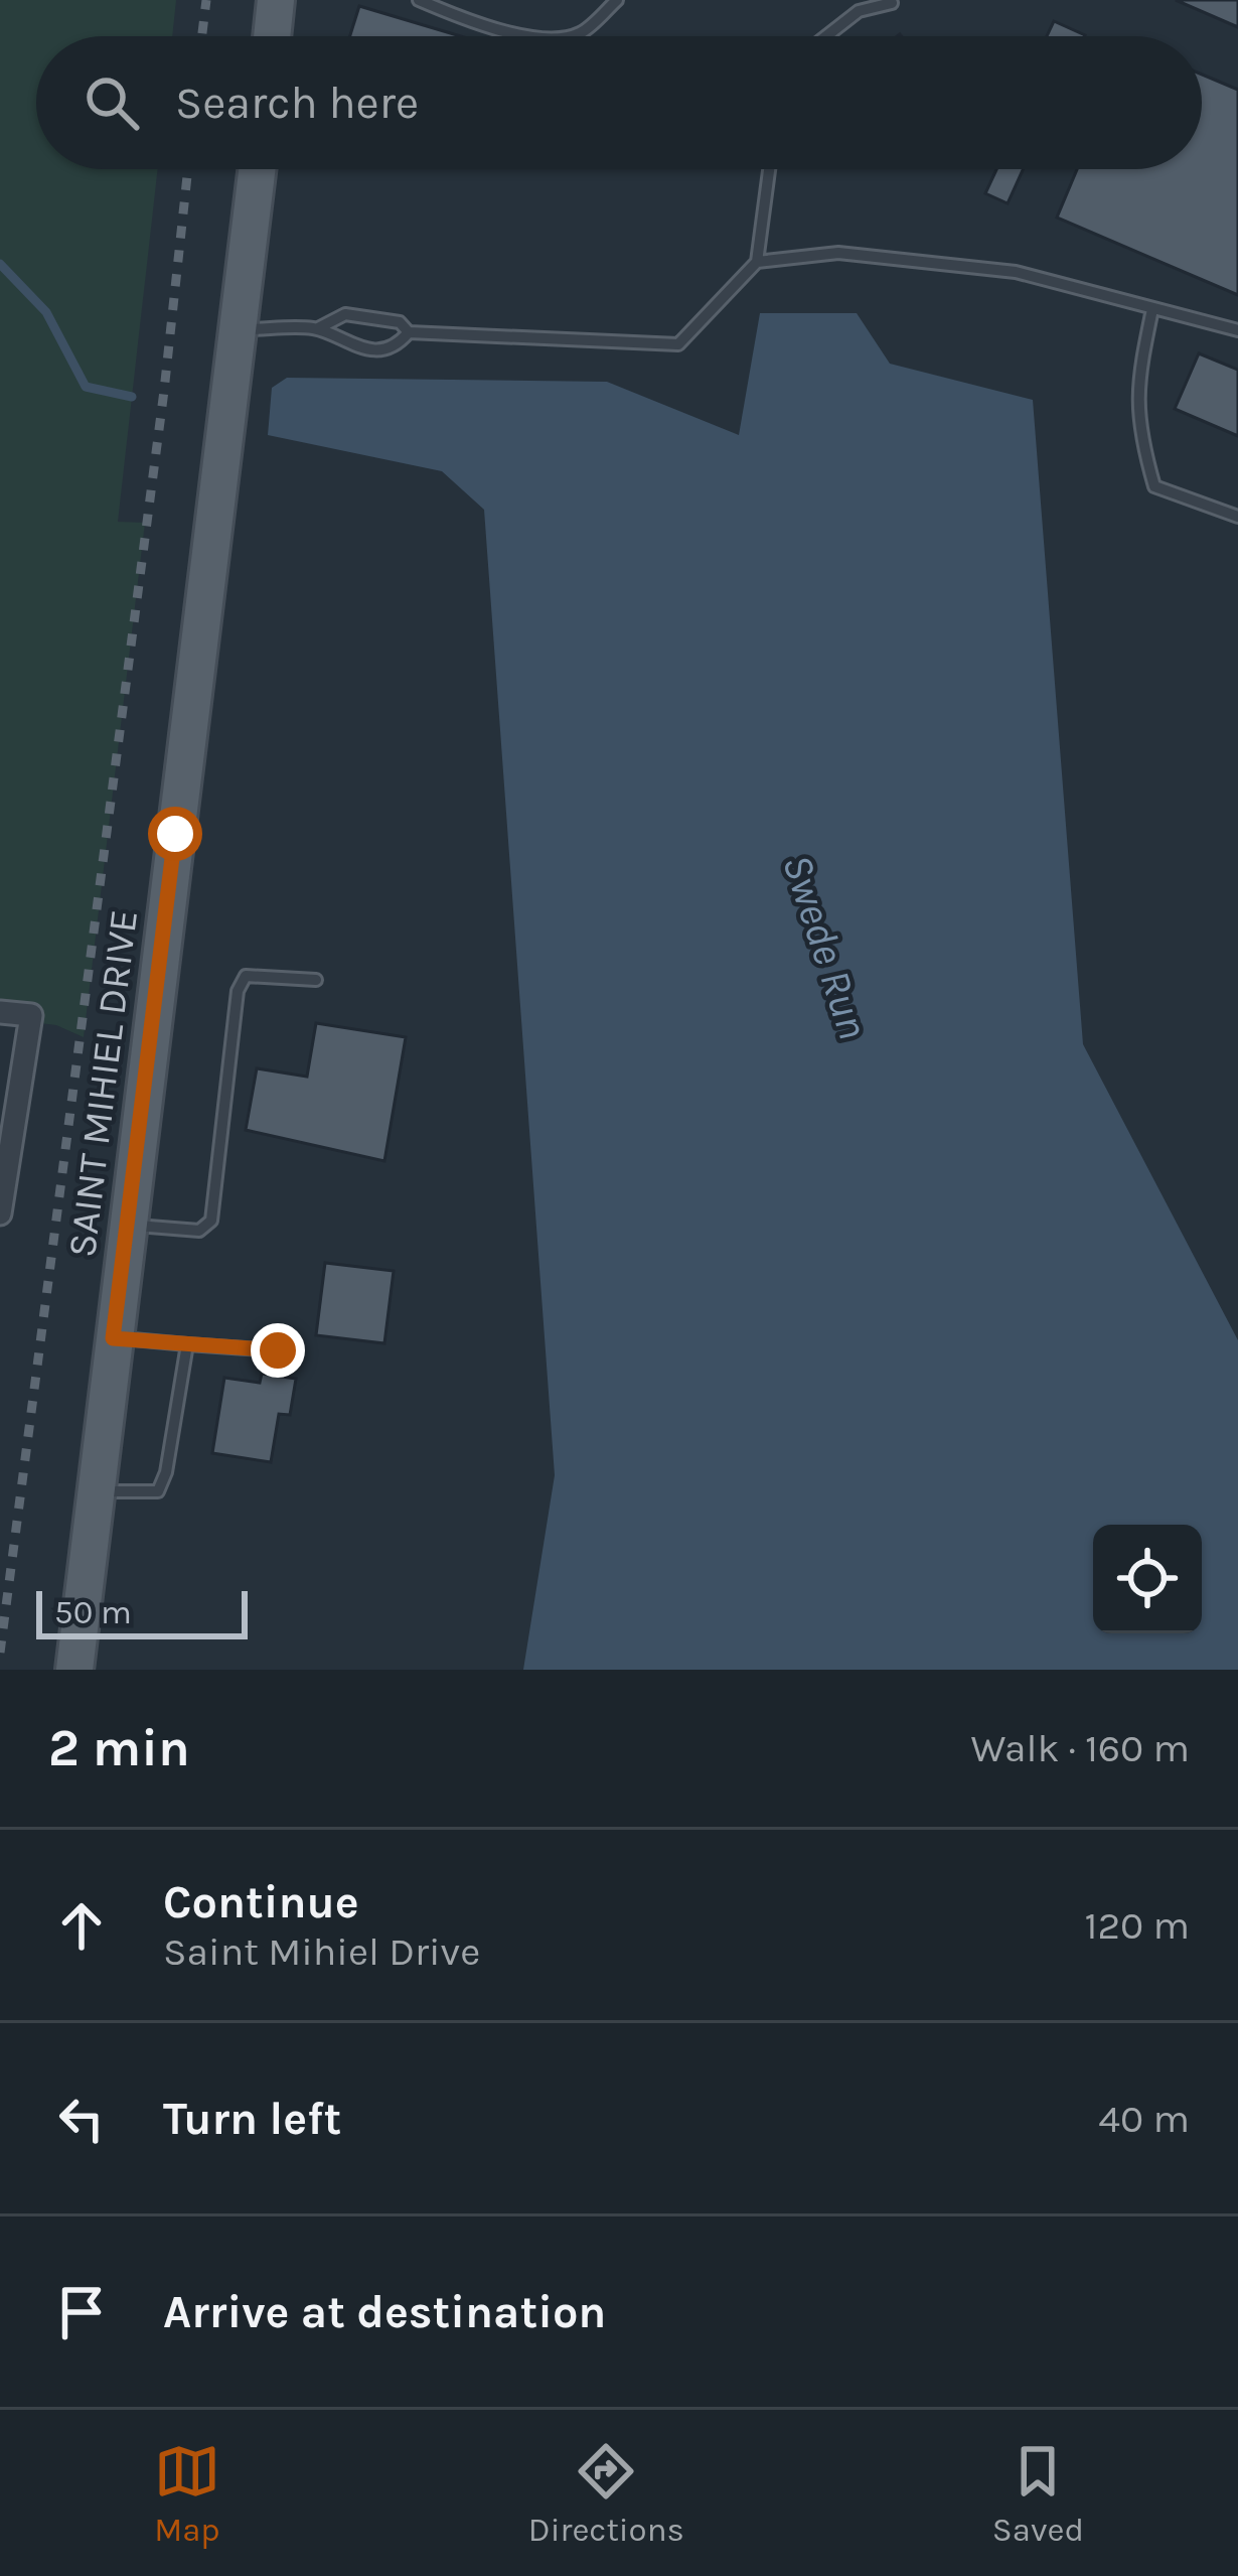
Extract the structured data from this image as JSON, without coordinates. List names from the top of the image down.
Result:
{
  "streets": {
    "main road": ["SAINT MIHIEL DRIVE"]
  },
  "water": ["Swede Run"],
  "scale_bar": "50 m",
  "page": {
    "search": "Search here",
    "scale": "50 m",
    "heading": ["2 min", "Walk · 160 m"],
    "list": [
      ["Continue", "Saint Mihiel Drive", "120 m"],
      ["Turn left", "40 m"],
      "Arrive at destination"
    ],
    "nav": ["Map", "Directions", "Saved"]
  }
}
